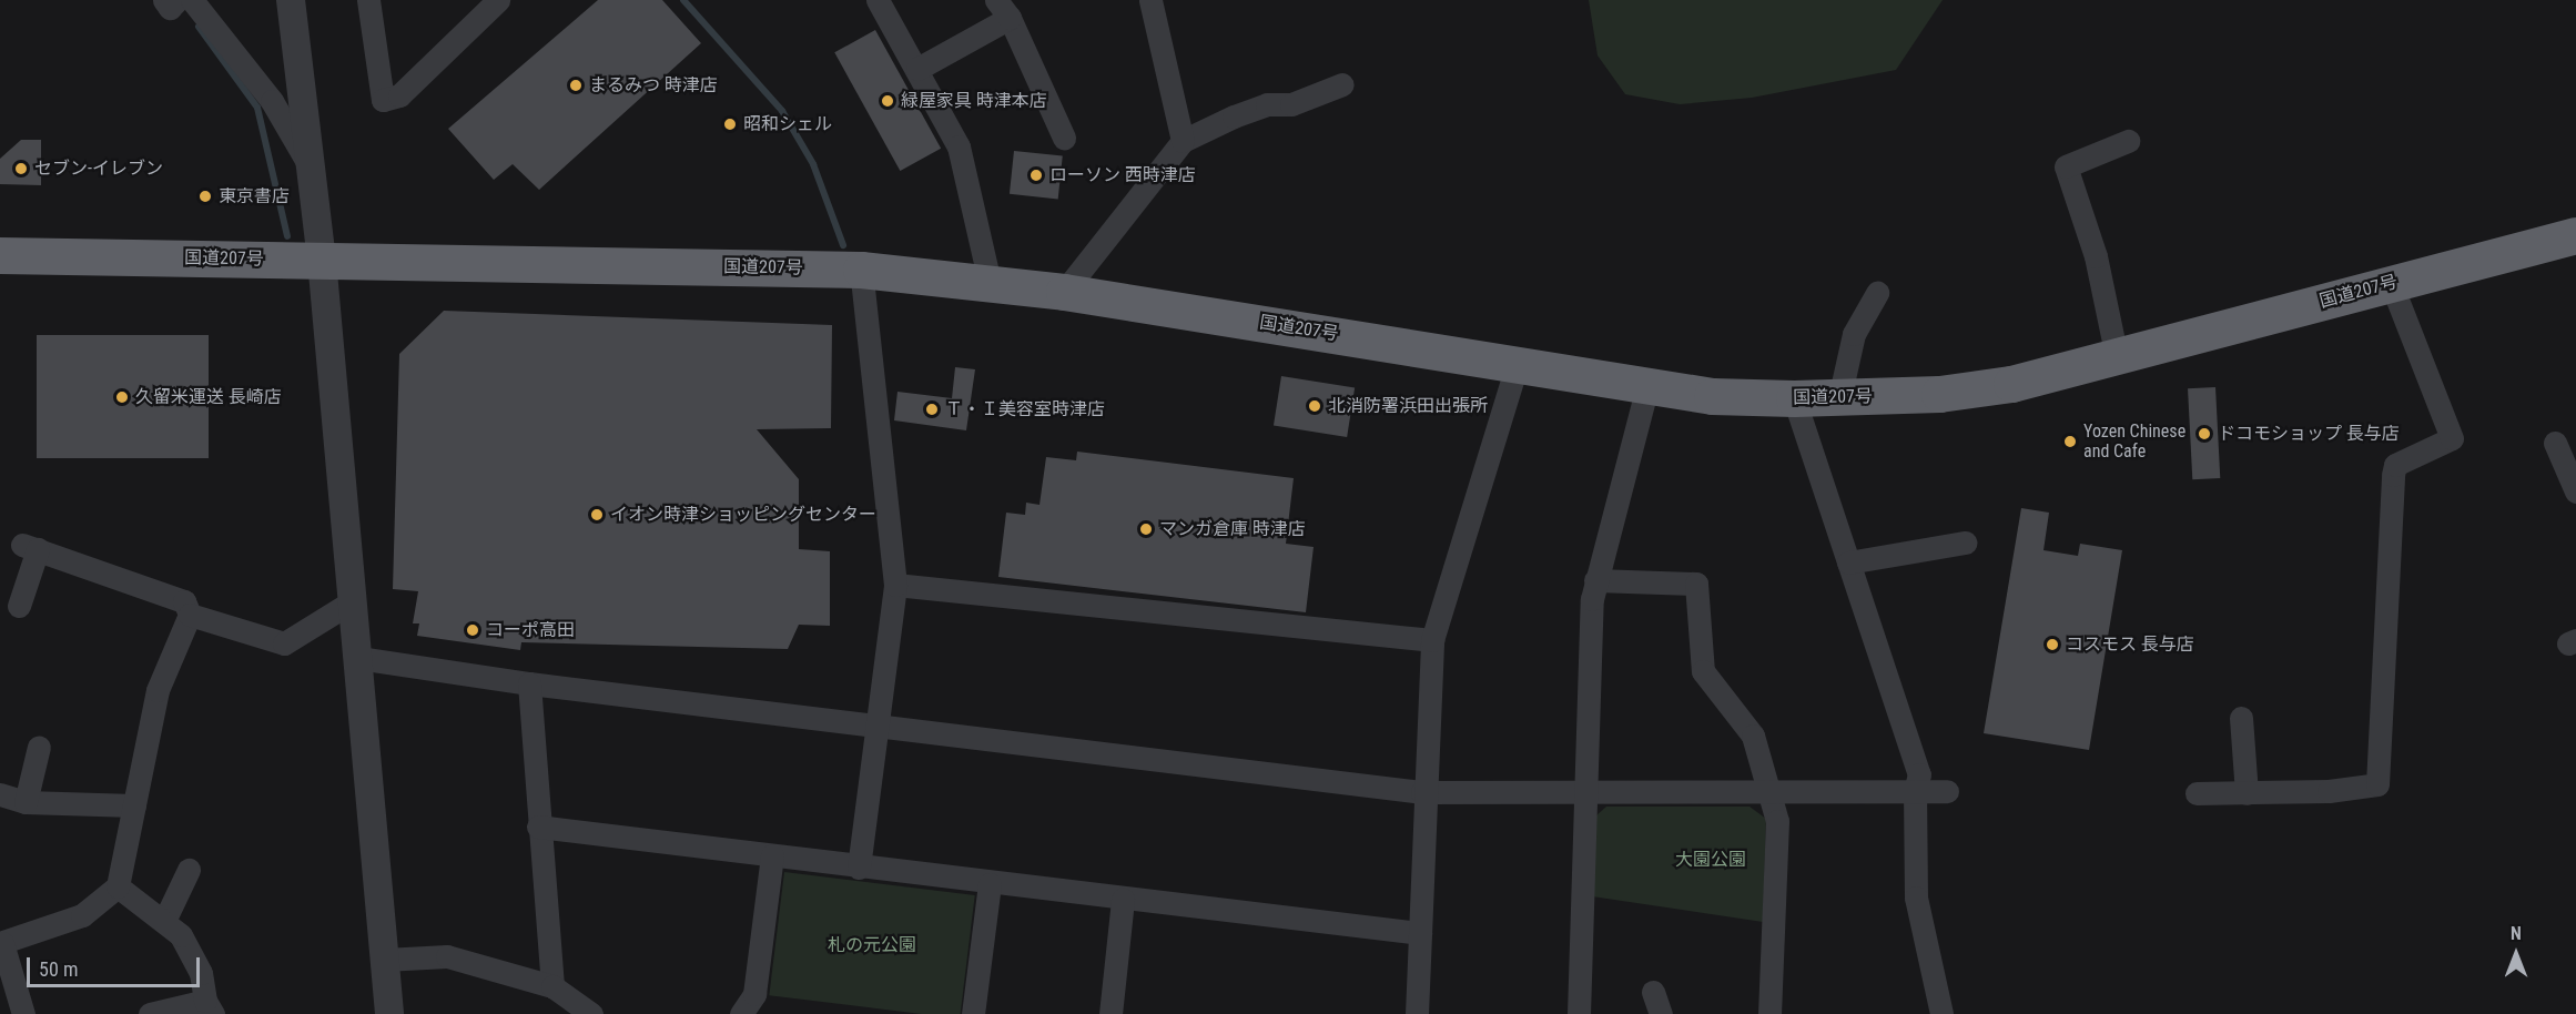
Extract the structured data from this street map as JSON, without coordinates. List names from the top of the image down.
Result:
{
  "streets": {
    "highway": ["国道207号"]
  },
  "parks": ["大園公園", "札の元公園"],
  "places": [
    "まるみつ 時津店",
    "緑屋家具 時津本店",
    "昭和シェル",
    "セブン-イレブン",
    "ローソン 西時津店",
    "東京書店",
    "久留米運送 長崎店",
    "北消防署浜田出張所",
    "Ｔ・Ｉ美容室時津店",
    "ドコモショップ 長与店",
    "Yozen Chinese and Cafe",
    "イオン時津ショッピングセンター",
    "マンガ倉庫 時津店",
    "コーポ高田",
    "コスモス 長与店"
  ],
  "scale_bar": "50 m",
  "north": "top"
}
